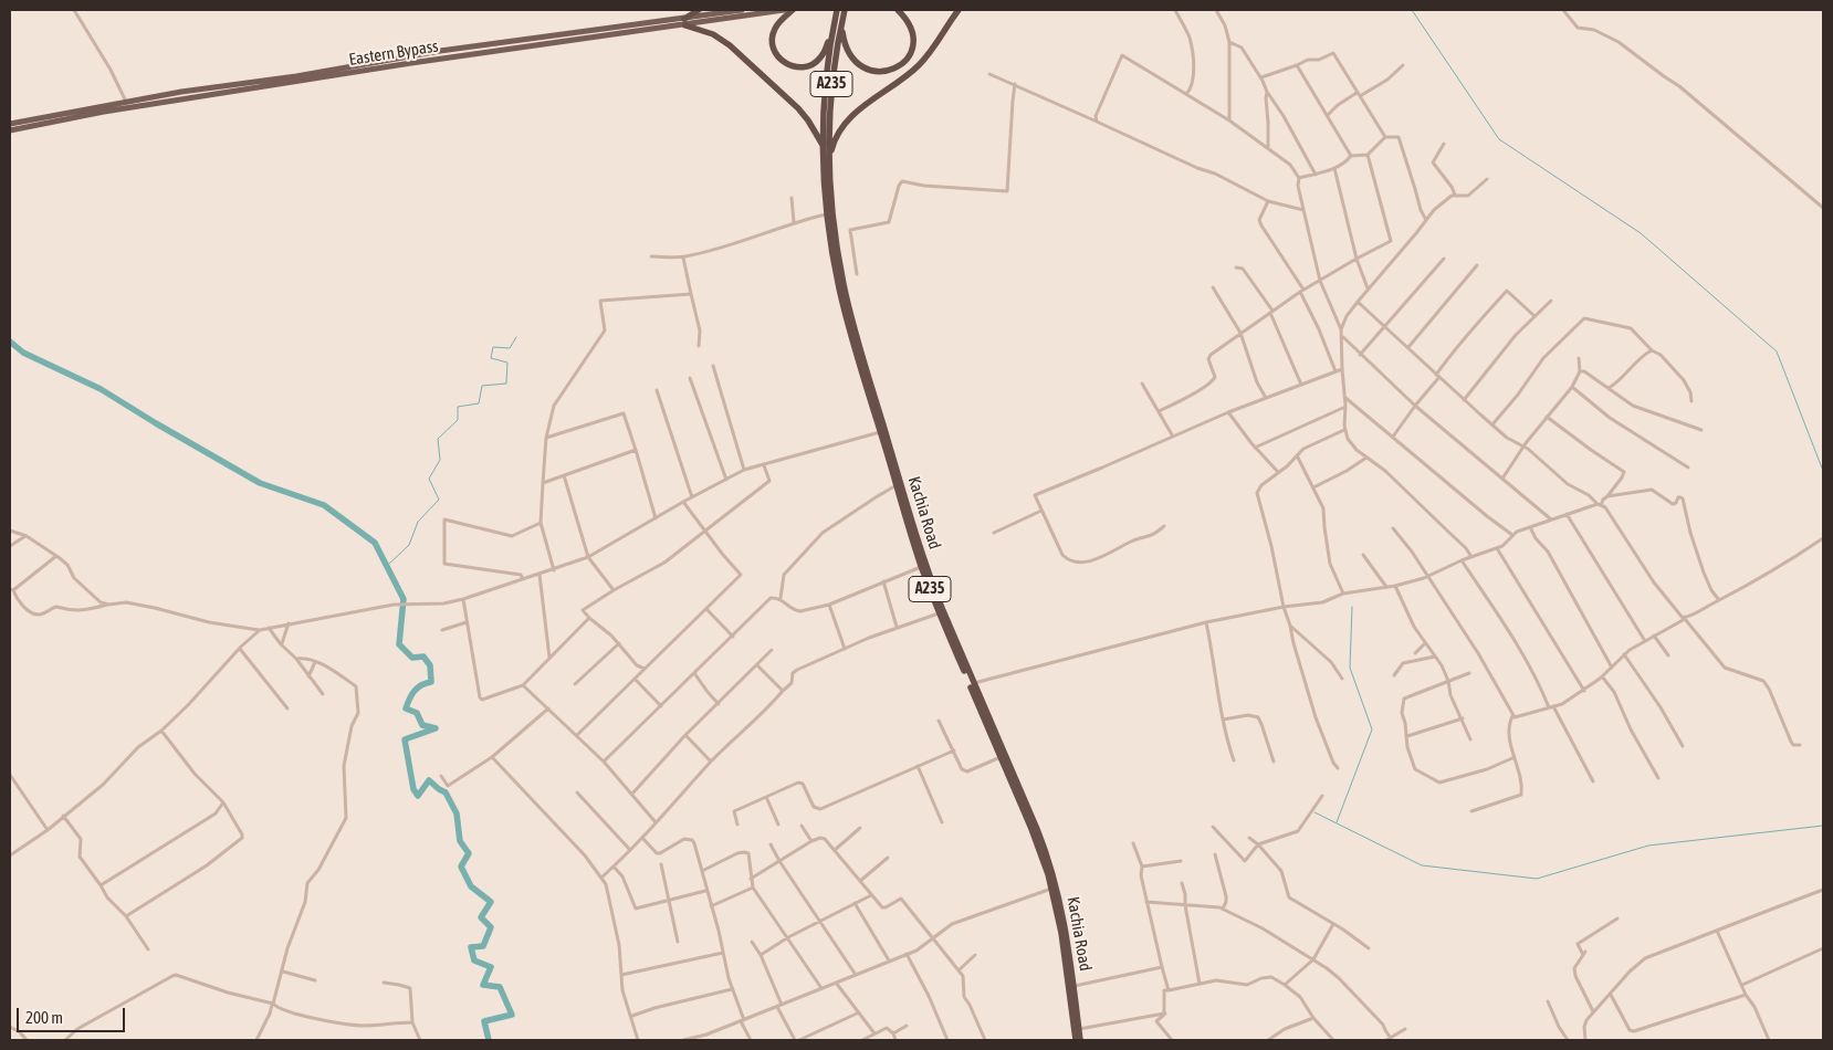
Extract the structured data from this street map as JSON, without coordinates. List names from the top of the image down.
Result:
{
  "streets": {
    "highway": ["A235", "Kachia Road"],
    "main road": ["Eastern Bypass"]
  },
  "crossings": [
    ["A235", "Kachia Road"]
  ],
  "scale_bar": "200 m"
}
